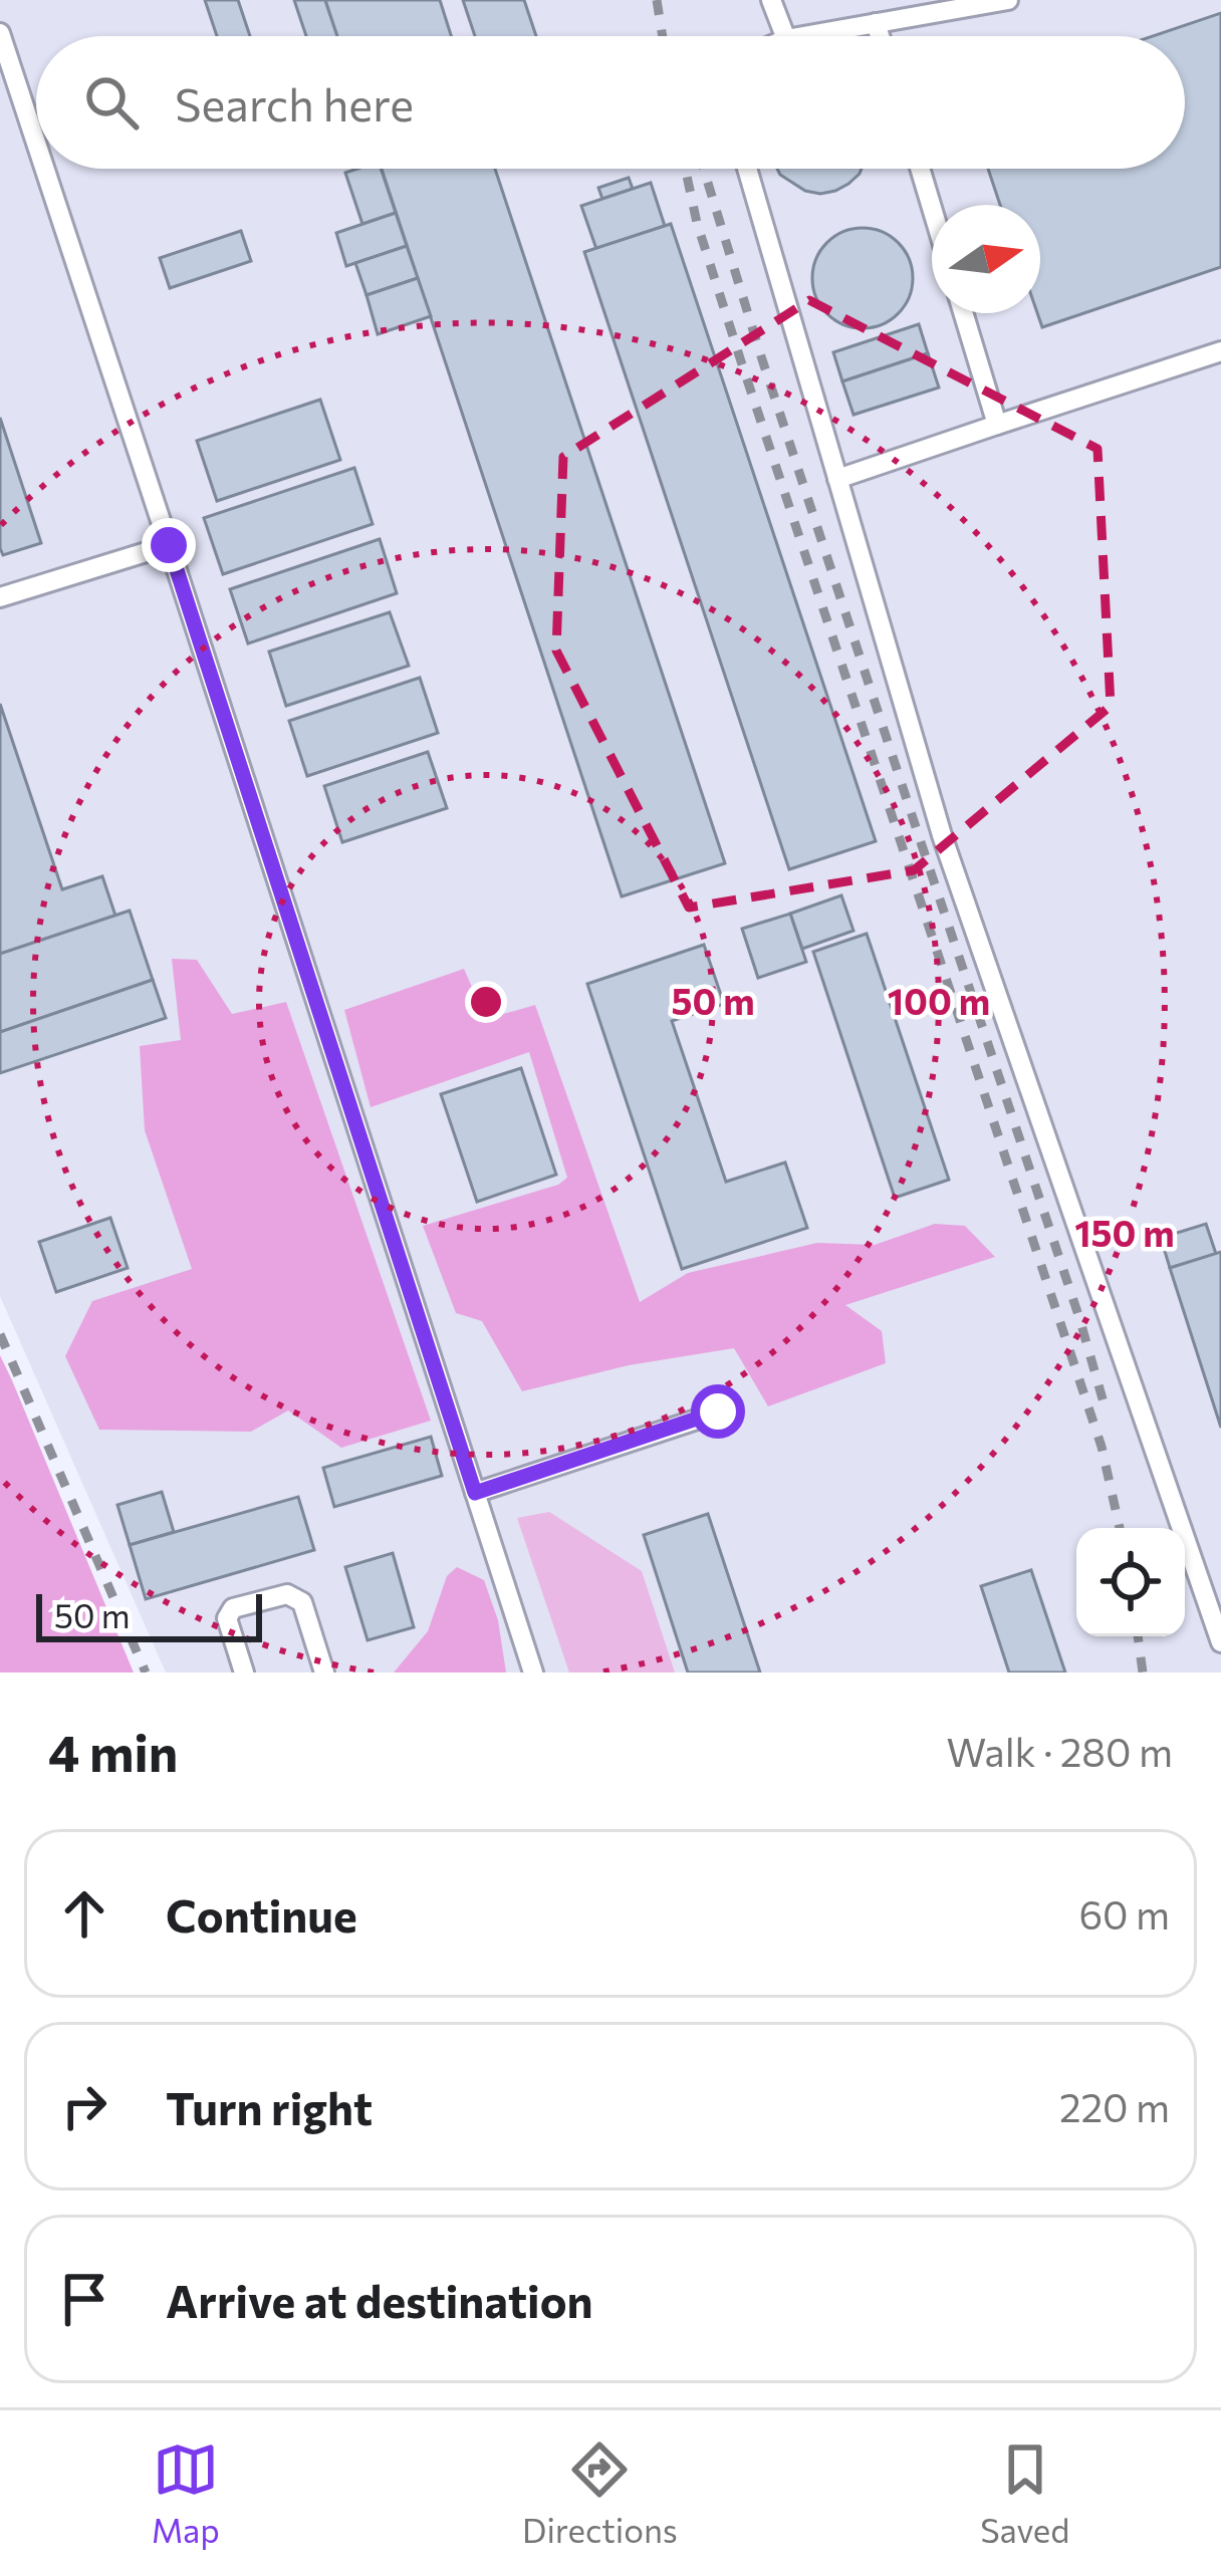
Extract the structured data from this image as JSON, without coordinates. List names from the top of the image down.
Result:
{
  "scale_bar": "50 m",
  "north": "right",
  "page": {
    "search": "Search here",
    "scale": "50 m",
    "heading": ["4 min", "Walk · 280 m"],
    "list": [
      ["Continue", "60 m"],
      ["Turn right", "220 m"],
      "Arrive at destination"
    ],
    "nav": ["Map", "Directions", "Saved"]
  },
  "rings": ["50 m", "100 m", "150 m"]
}
